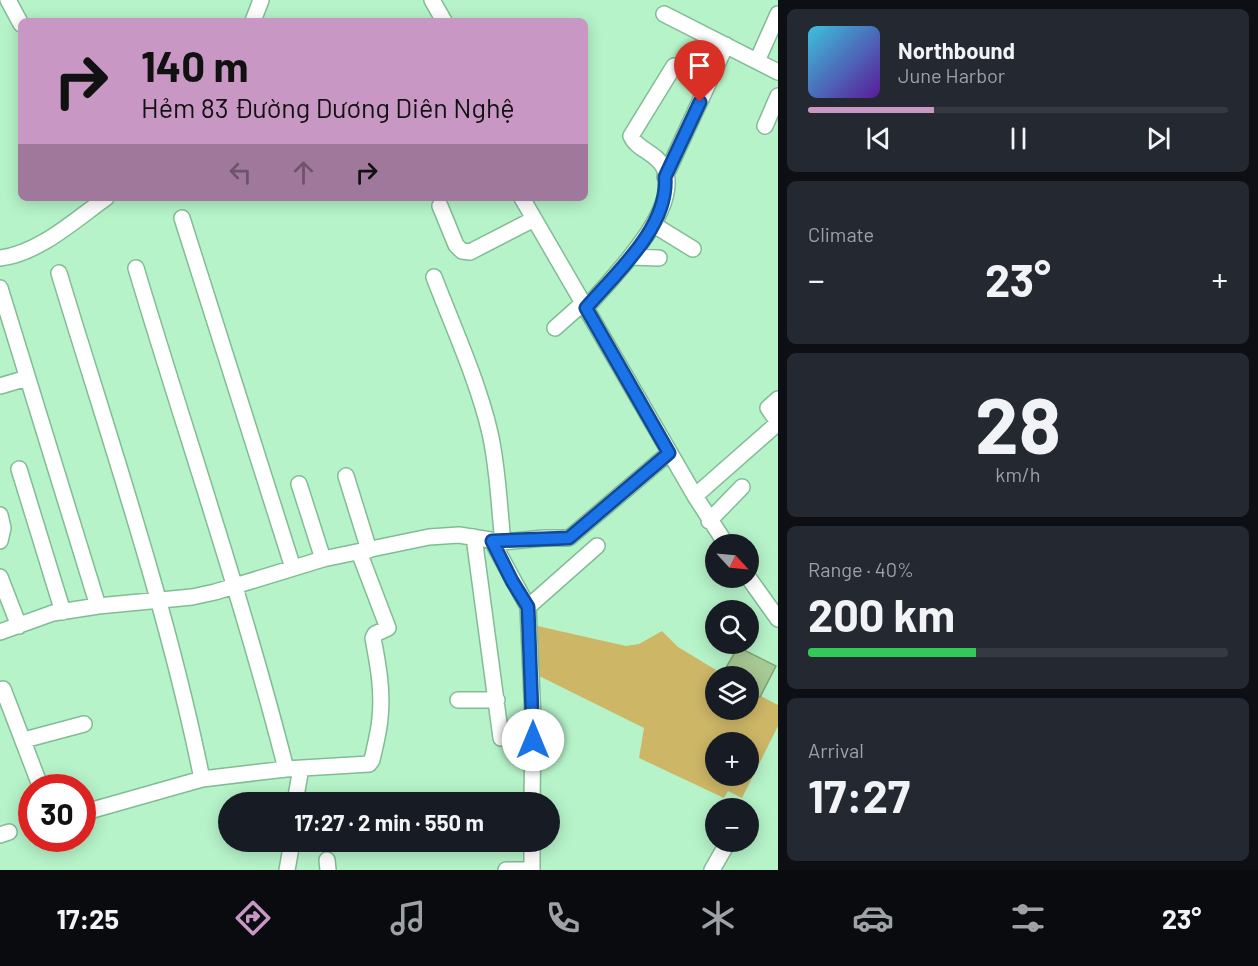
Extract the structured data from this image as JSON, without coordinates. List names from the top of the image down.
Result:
{
  "north": "bottom right",
  "page": {
    "turn": ["140 m", "Hẻm 83 Đường Dương Diên Nghệ"],
    "song": ["Northbound", "June Harbor"],
    "tile": [
      "Climate",
      ["28", "km/h"],
      ["Range · 40%", "200 km"],
      ["Arrival", "17:27"]
    ],
    "heat": ["−", "23°", "+"],
    "map_buttons": ["+", "−"],
    "limit": "30",
    "trip": "17:27 · 2 min · 550 m",
    "tabs": ["17:25", "23°"]
  }
}
